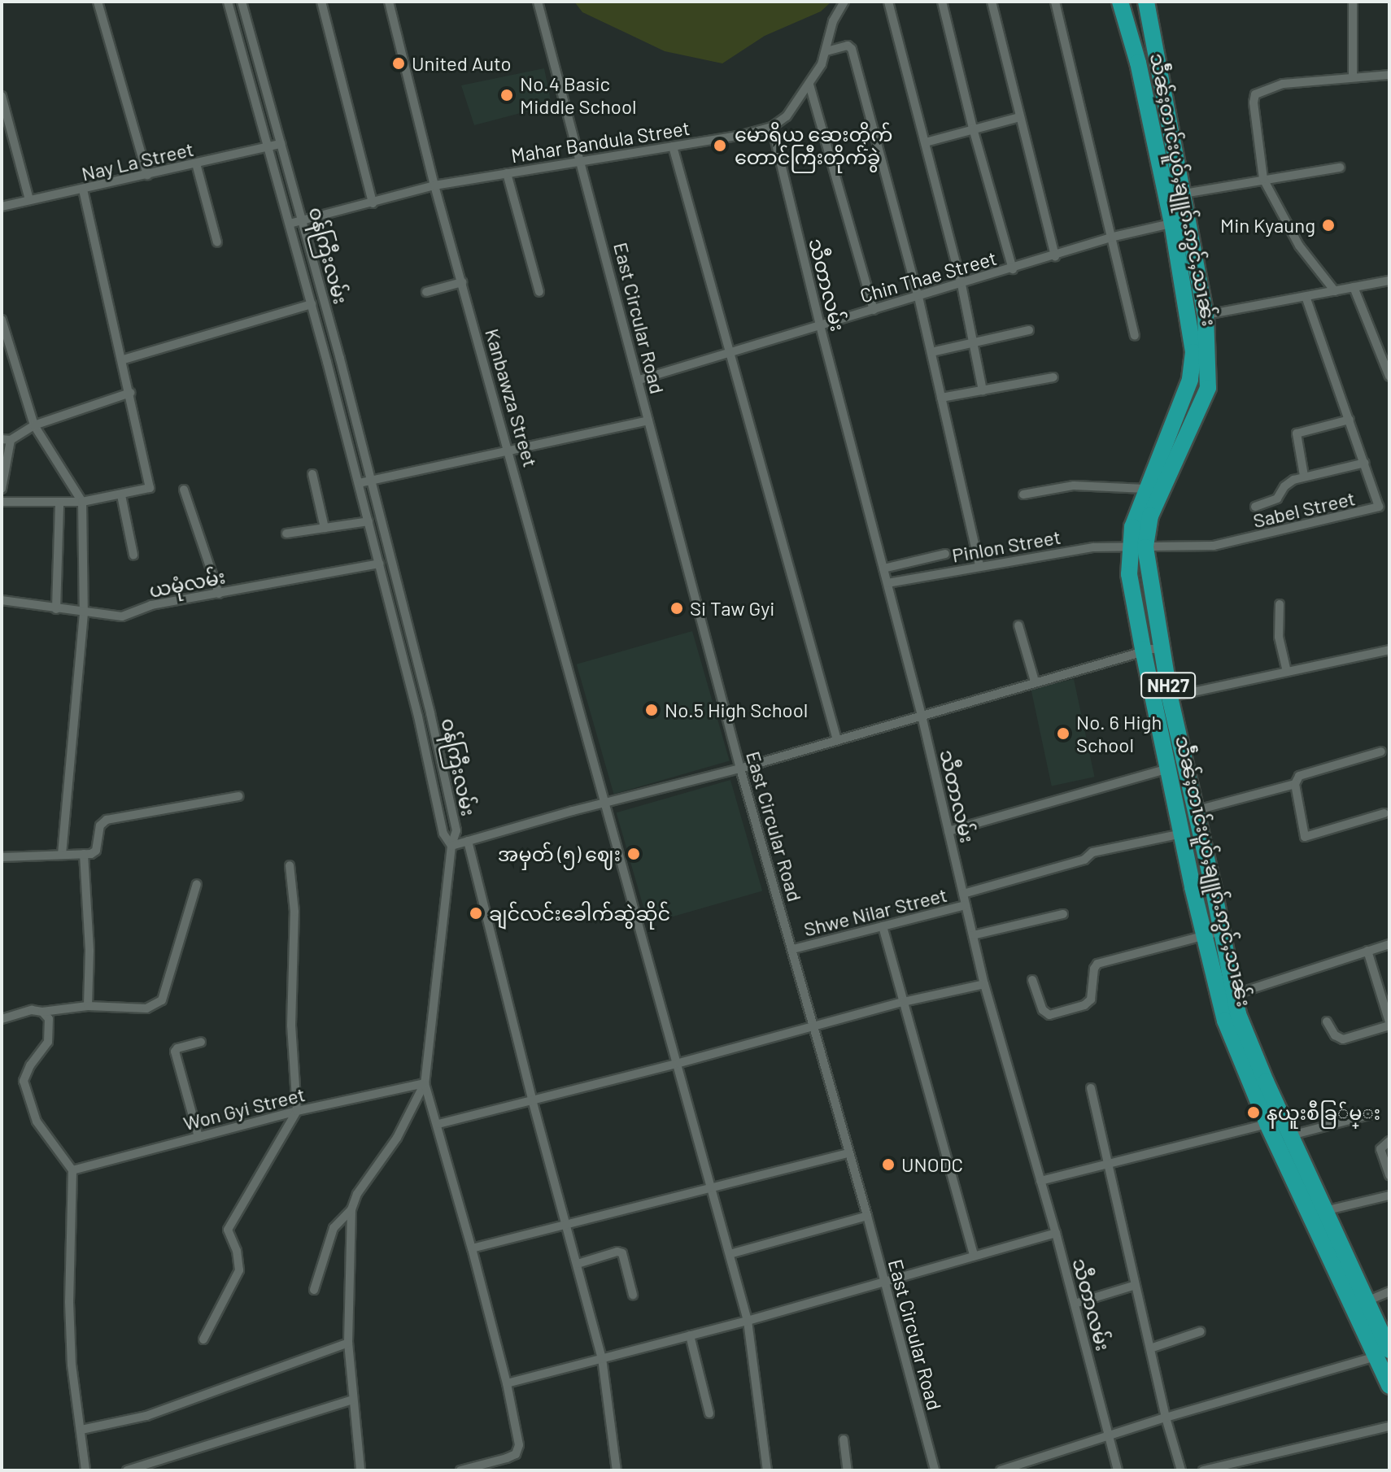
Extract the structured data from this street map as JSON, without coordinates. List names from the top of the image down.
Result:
{
  "streets": {
    "highway": ["သဵႅၼ်ႈတၢင်းပူဝ်ႇၶျူၵ်ႉဢွင်ႇသၢၼ်း", "NH27"],
    "street": [
      "Mahar Bandula Street",
      "Nay La Street",
      "ဝန်ကြီးလမ်း",
      "Chin Thae Street",
      "သီတာလမ်း",
      "East Circular Road",
      "Kanbawza Street",
      "Sabel Street",
      "Pinlon Street",
      "ယမုံလမ်း",
      "Shwe Nilar Street",
      "Won Gyi Street"
    ]
  },
  "crossings": [
    ["Mahar Bandula Street", "ဝန်ကြီးလမ်း"],
    ["Mahar Bandula Street", "သီတာလမ်း"],
    ["Mahar Bandula Street", "East Circular Road"],
    ["Mahar Bandula Street", "Kanbawza Street"],
    ["Nay La Street", "ဝန်ကြီးလမ်း"],
    ["သဵႅၼ်ႈတၢင်းပူဝ်ႇၶျူၵ်ႉဢွင်ႇသၢၼ်း", "Chin Thae Street"],
    ["သဵႅၼ်ႈတၢင်းပူဝ်ႇၶျူၵ်ႉဢွင်ႇသၢၼ်း", "Sabel Street"],
    ["သဵႅၼ်ႈတၢင်းပူဝ်ႇၶျူၵ်ႉဢွင်ႇသၢၼ်း", "Pinlon Street"],
    ["ဝန်ကြီးလမ်း", "ယမုံလမ်း"],
    ["Chin Thae Street", "သီတာလမ်း"],
    ["Chin Thae Street", "East Circular Road"],
    ["သီတာလမ်း", "Pinlon Street"],
    ["သီတာလမ်း", "Shwe Nilar Street"],
    ["East Circular Road", "Shwe Nilar Street"],
    ["Sabel Street", "Pinlon Street"]
  ],
  "places": [
    "United Auto",
    "No.4 Basic Middle School",
    "မောရိယ ဆေးတိုက် တောင်ကြီးတိုက်ခွဲ",
    "Min Kyaung",
    "Si Taw Gyi",
    "No.5 High School",
    "No. 6 High School",
    "အမှတ် (၅) ဈေး",
    "ချင်လင်းခေါက်ဆွဲဆိုင်",
    "နယူးစီခြ်မ္း",
    "UNODC"
  ]
}
